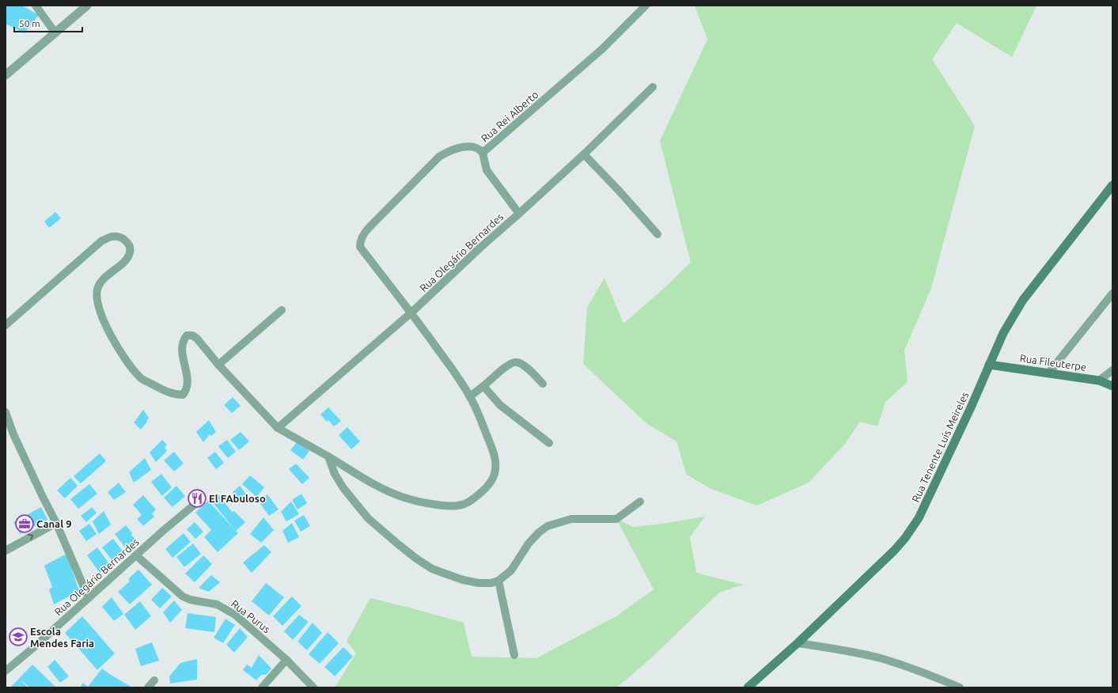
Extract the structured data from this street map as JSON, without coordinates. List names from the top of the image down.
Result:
{
  "streets": {
    "main road": ["Rua Fileuterpe", "Rua Tenente Luís Meireles"],
    "street": ["Rua Rei Alberto", "Rua Olegário Bernardes", "Rua Purus"]
  },
  "crossings": [
    ["Rua Rei Alberto", "Rua Olegário Bernardes"],
    ["Rua Olegário Bernardes", "Rua Purus"],
    ["Rua Fileuterpe", "Rua Tenente Luís Meireles"]
  ],
  "places": {
    "restaurant": ["El FAbuloso"],
    "office": ["Canal 9"],
    "school or university": ["Escola Mendes Faria"]
  },
  "scale_bar": "50 m"
}
